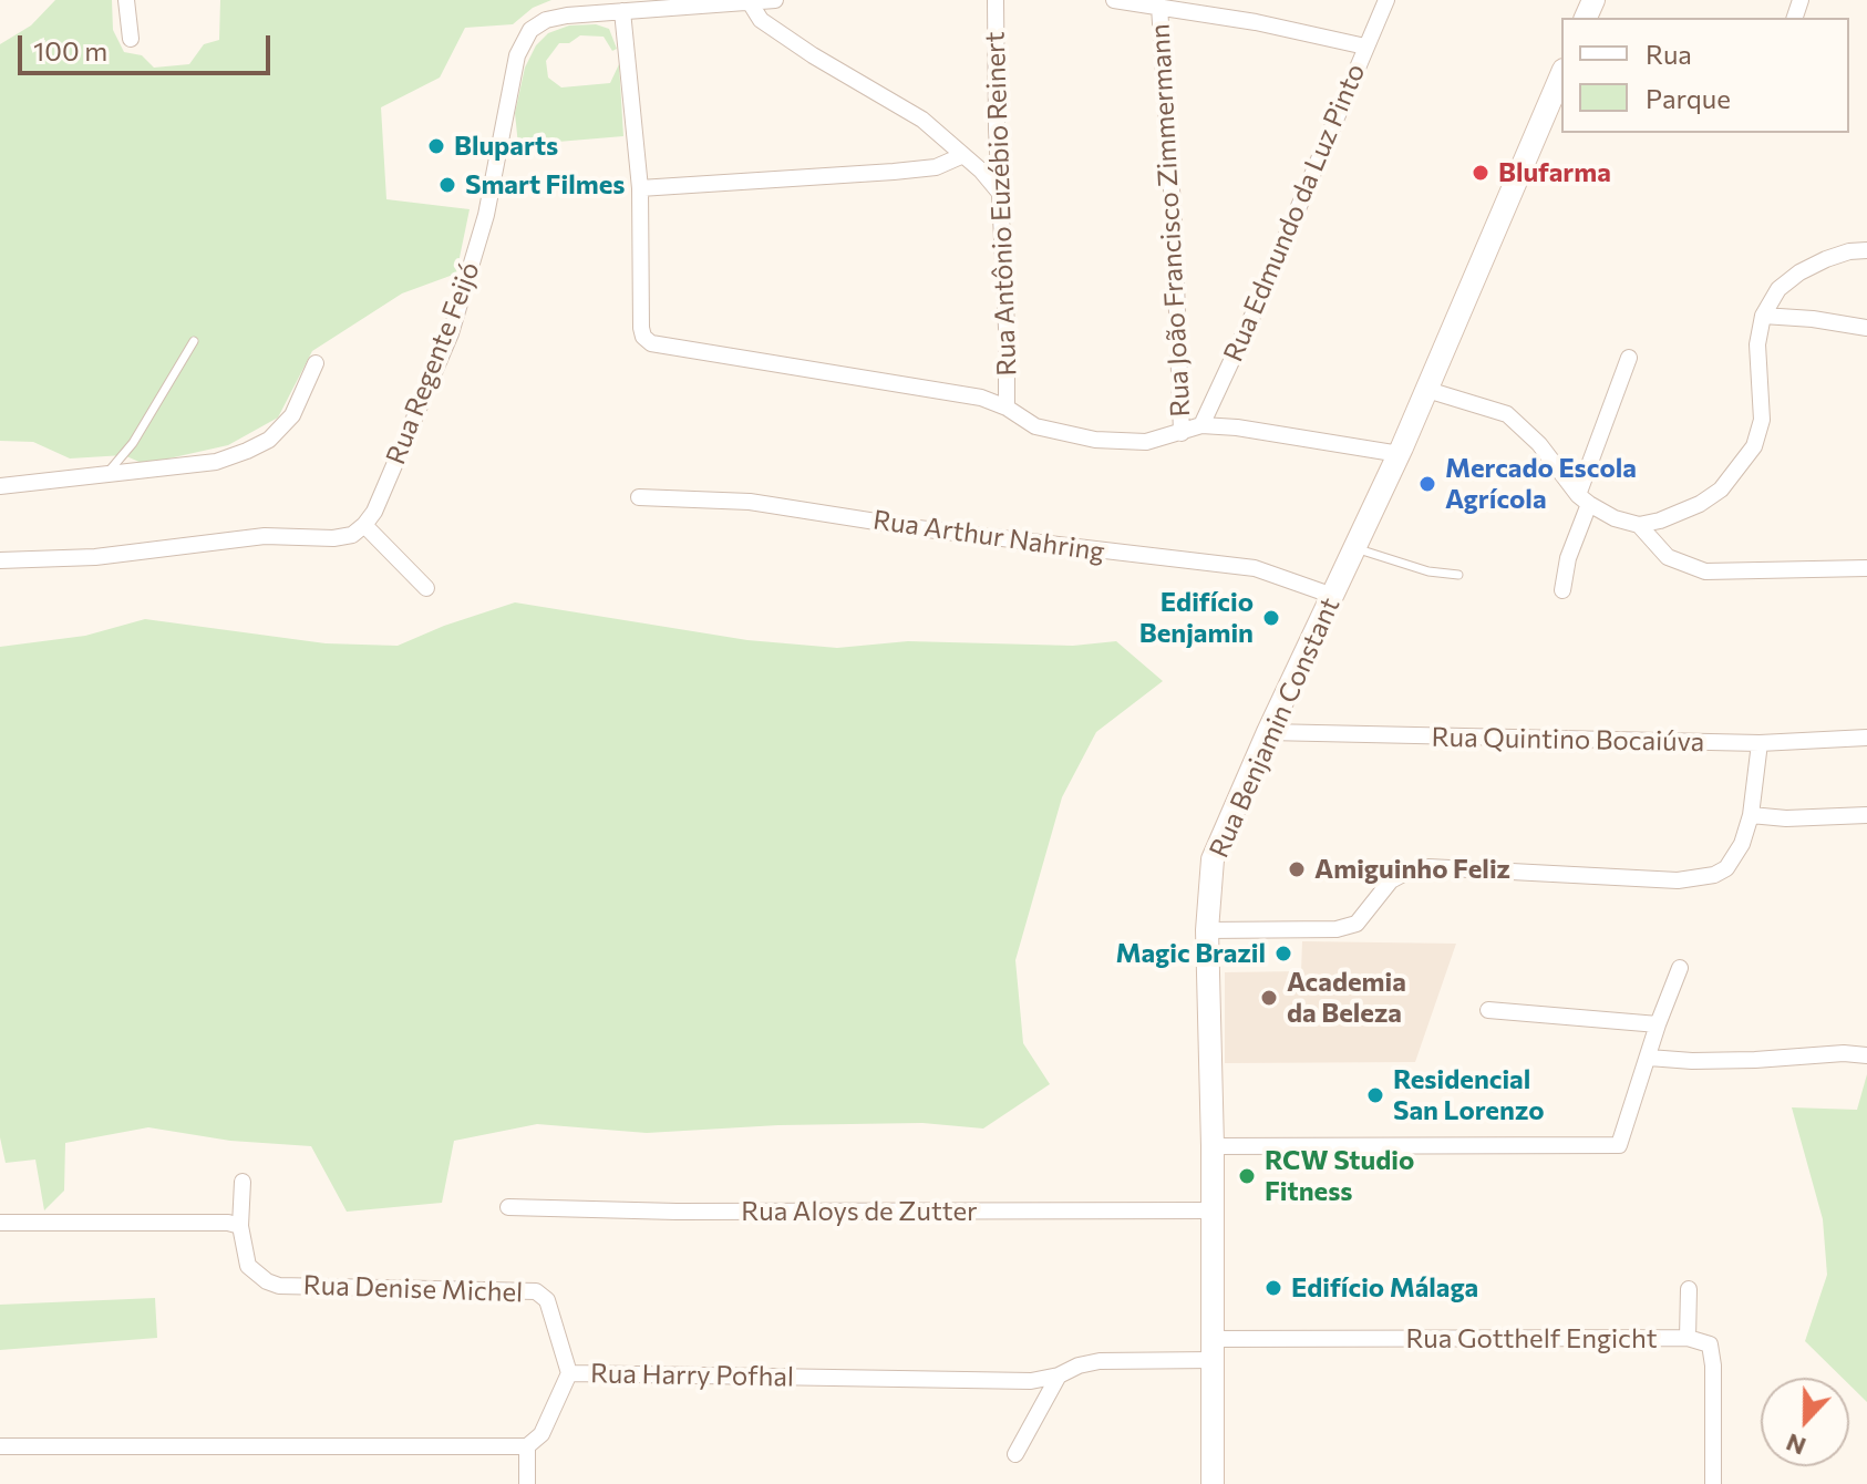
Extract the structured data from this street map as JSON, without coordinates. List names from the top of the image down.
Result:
{
  "streets": {
    "main road": ["Rua Benjamin Constant"],
    "street": [
      "Rua Antônio Euzébio Reinert",
      "Rua Edmundo da Luz Pinto",
      "Rua João Francisco Zimmermann",
      "Rua Regente Feijó",
      "Rua Arthur Nahring",
      "Rua Quintino Bocaiúva",
      "Rua Aloys de Zutter",
      "Rua Denise Michel",
      "Rua Gotthelf Engicht",
      "Rua Harry Pofhal"
    ]
  },
  "crossings": [
    ["Rua Arthur Nahring", "Rua Benjamin Constant"],
    ["Rua Benjamin Constant", "Rua Quintino Bocaiúva"],
    ["Rua Benjamin Constant", "Rua Aloys de Zutter"],
    ["Rua Benjamin Constant", "Rua Gotthelf Engicht"],
    ["Rua Benjamin Constant", "Rua Harry Pofhal"],
    ["Rua Denise Michel", "Rua Harry Pofhal"],
    ["Rua Gotthelf Engicht", "Rua Harry Pofhal"]
  ],
  "places": [
    "Bluparts",
    "Blufarma",
    "Smart Filmes",
    "Mercado Escola Agrícola",
    "Edifício Benjamin",
    "Amiguinho Feliz",
    "Magic Brazil",
    "Academia da Beleza",
    "Residencial San Lorenzo",
    "RCW Studio Fitness",
    "Edifício Málaga"
  ],
  "legend": ["Rua", "Parque"],
  "scale_bar": "100 m",
  "north": "bottom"
}
